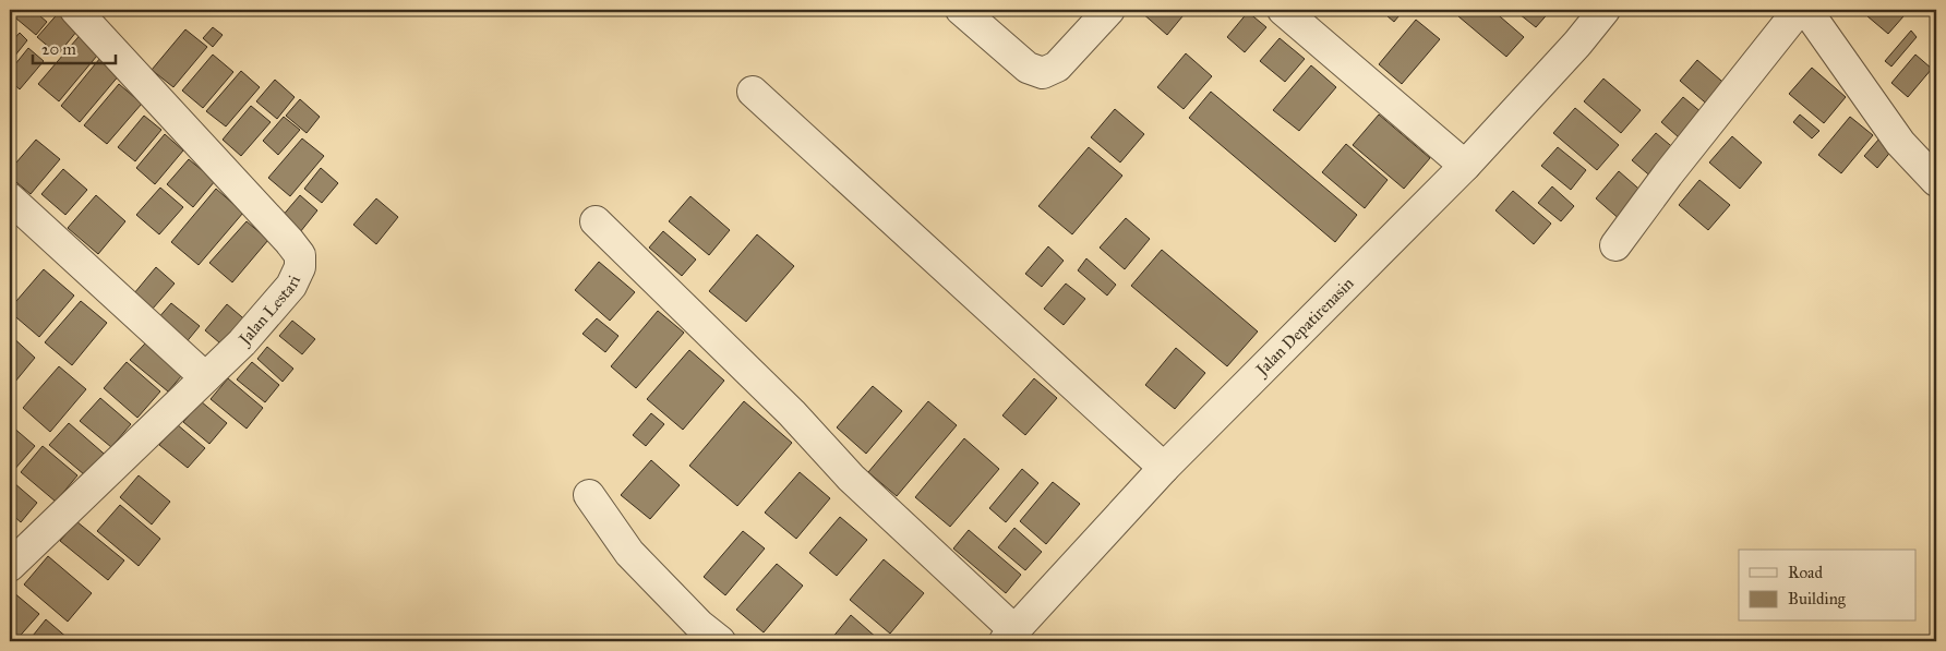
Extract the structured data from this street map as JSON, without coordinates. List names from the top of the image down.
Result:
{
  "streets": {
    "street": ["Jalan Lestari", "Jalan Depatirenasin"]
  },
  "legend": ["Road", "Building"],
  "scale_bar": "20 m"
}
